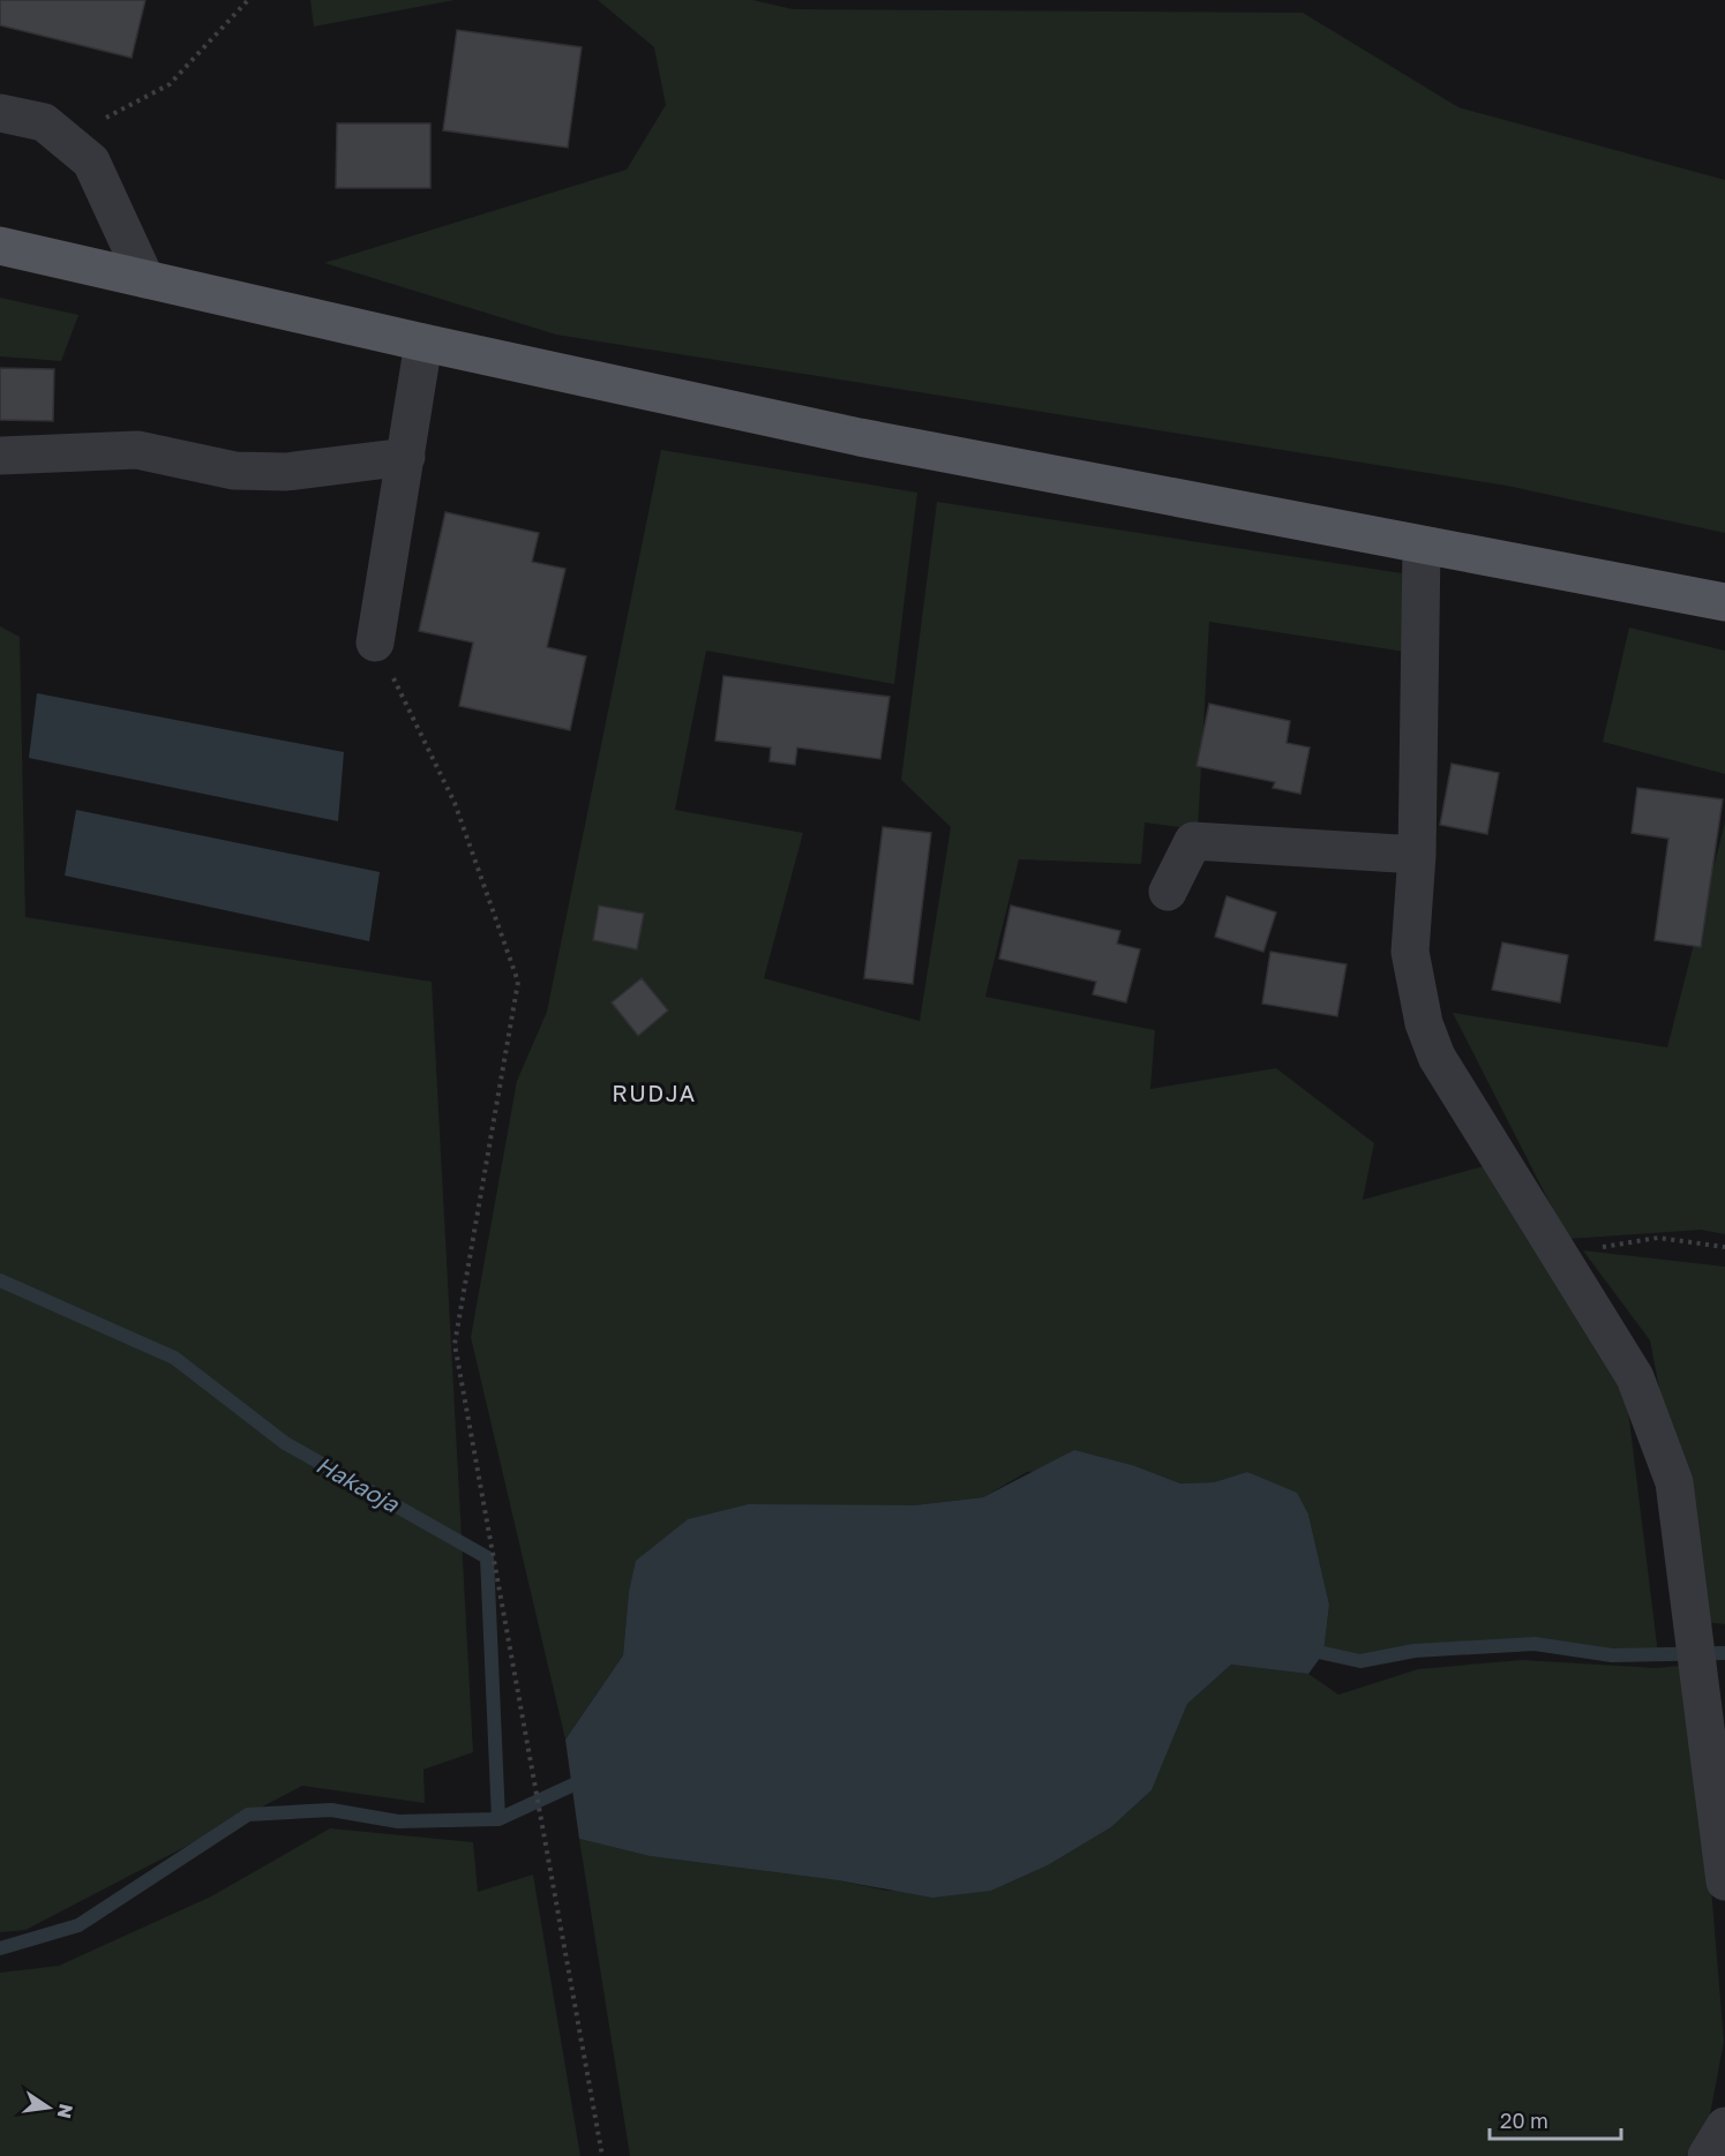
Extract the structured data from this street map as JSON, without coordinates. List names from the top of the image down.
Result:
{
  "districts": ["RUDJA"],
  "water": ["Hakaoja"],
  "scale_bar": "20 m",
  "north": "right"
}
